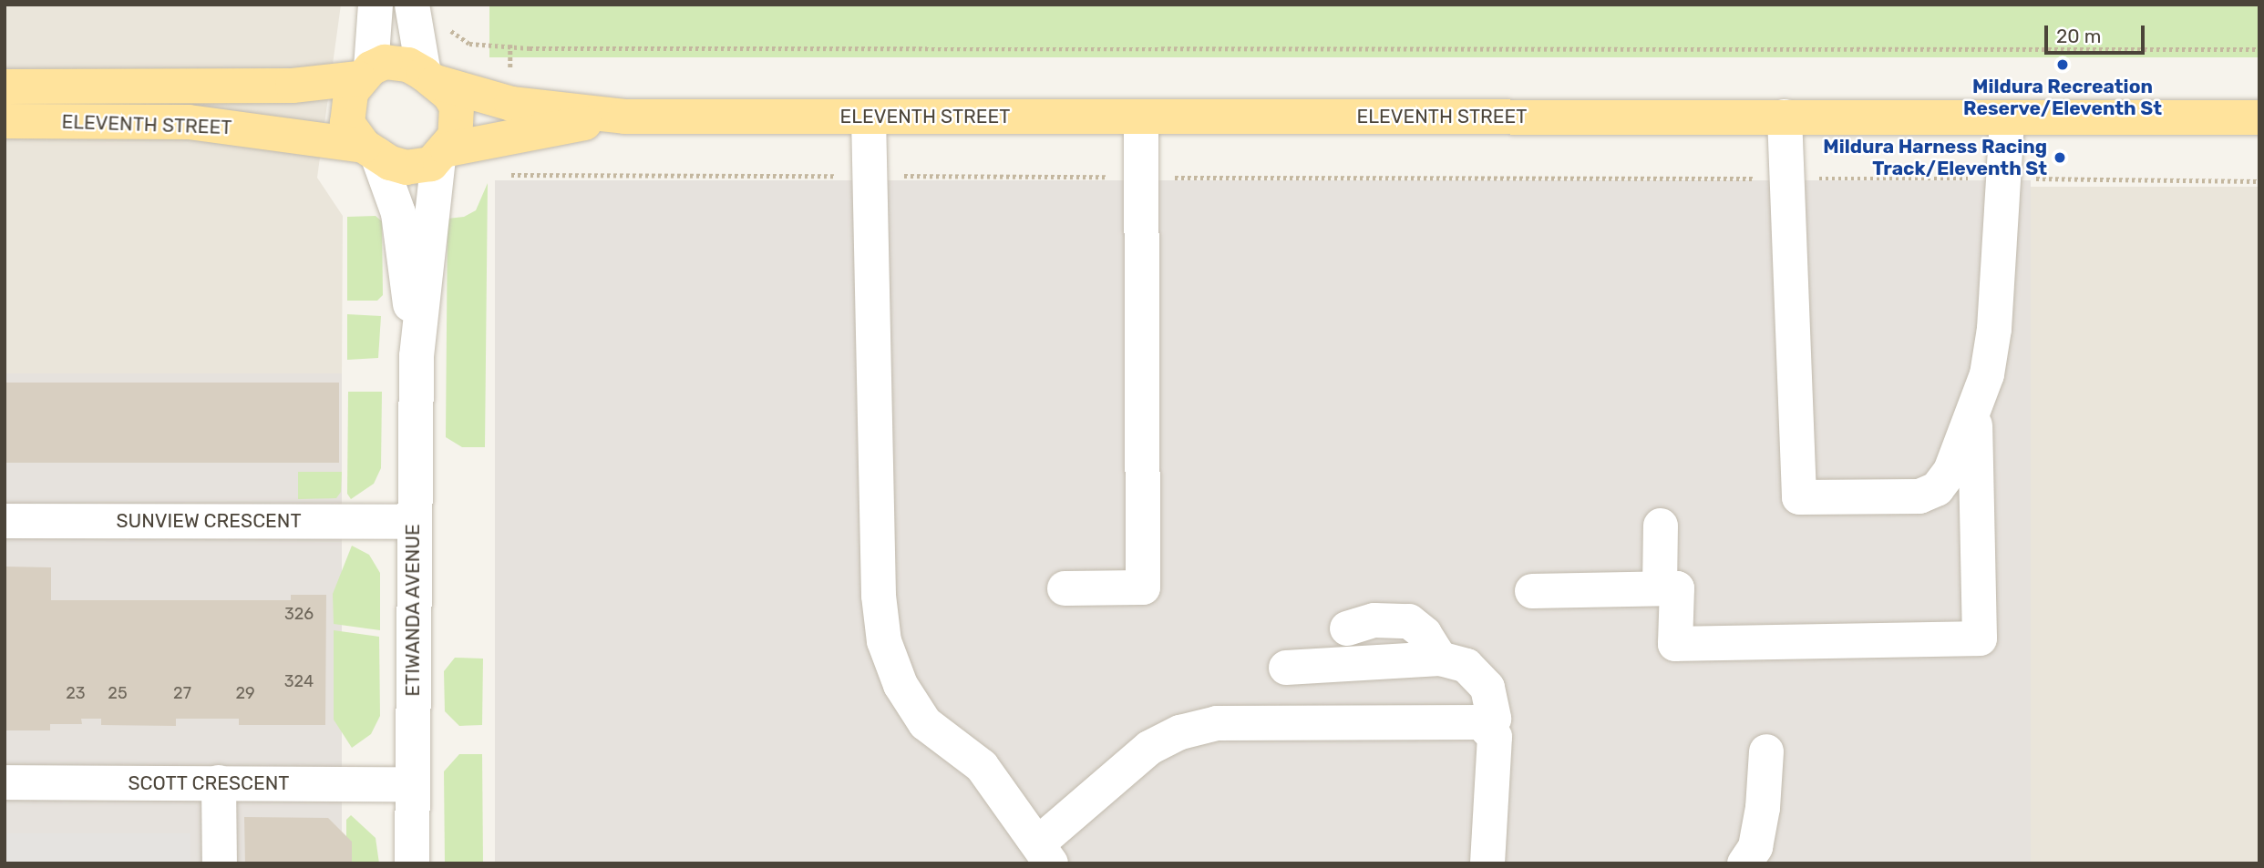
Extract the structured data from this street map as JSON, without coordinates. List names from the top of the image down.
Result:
{
  "streets": {
    "main road": ["ELEVENTH STREET"],
    "street": ["SUNVIEW CRESCENT", "ETIWANDA AVENUE", "SCOTT CRESCENT"]
  },
  "crossings": [
    ["ELEVENTH STREET", "ETIWANDA AVENUE"],
    ["SUNVIEW CRESCENT", "ETIWANDA AVENUE"],
    ["ETIWANDA AVENUE", "SCOTT CRESCENT"]
  ],
  "places": ["Mildura Recreation Reserve/Eleventh St", "Mildura Harness Racing Track/Eleventh St"],
  "house_numbers": [
    "326",
    "324",
    "23",
    "25",
    "27",
    "29"
  ],
  "scale_bar": "20 m"
}
